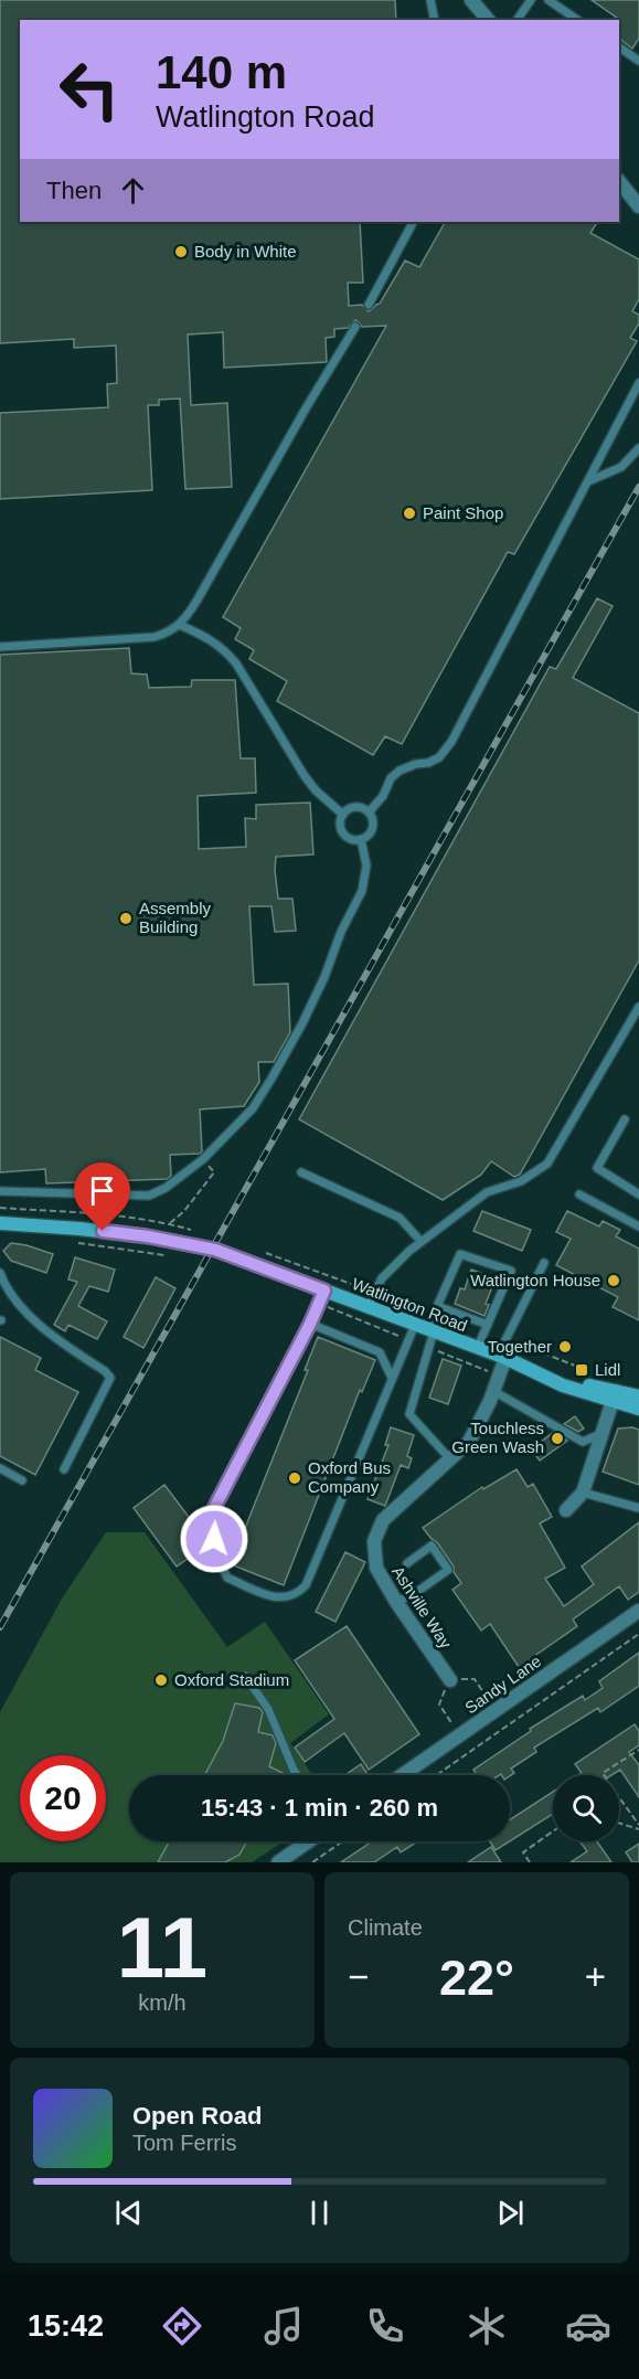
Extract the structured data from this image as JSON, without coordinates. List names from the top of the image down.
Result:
{
  "streets": {
    "main road": ["Watlington Road"],
    "street": ["Ashville Way", "Sandy Lane"]
  },
  "crossings": [
    ["Watlington Road", "Ashville Way"]
  ],
  "places": {
    "other": [
      "Body in White",
      "Paint Shop",
      "Assembly Building",
      "Watlington House",
      "Together",
      "Touchless Green Wash",
      "Oxford Bus Company",
      "Oxford Stadium"
    ],
    "transit": ["Lidl"]
  },
  "page": {
    "turn": ["140 m", "Watlington Road"],
    "then": "Then",
    "limit": "20",
    "trip": "15:43 · 1 min · 260 m",
    "tile": [
      ["11", "km/h"],
      "Climate"
    ],
    "heat": ["−", "22°", "+"],
    "song": ["Open Road", "Tom Ferris"],
    "tabs": "15:42"
  }
}
